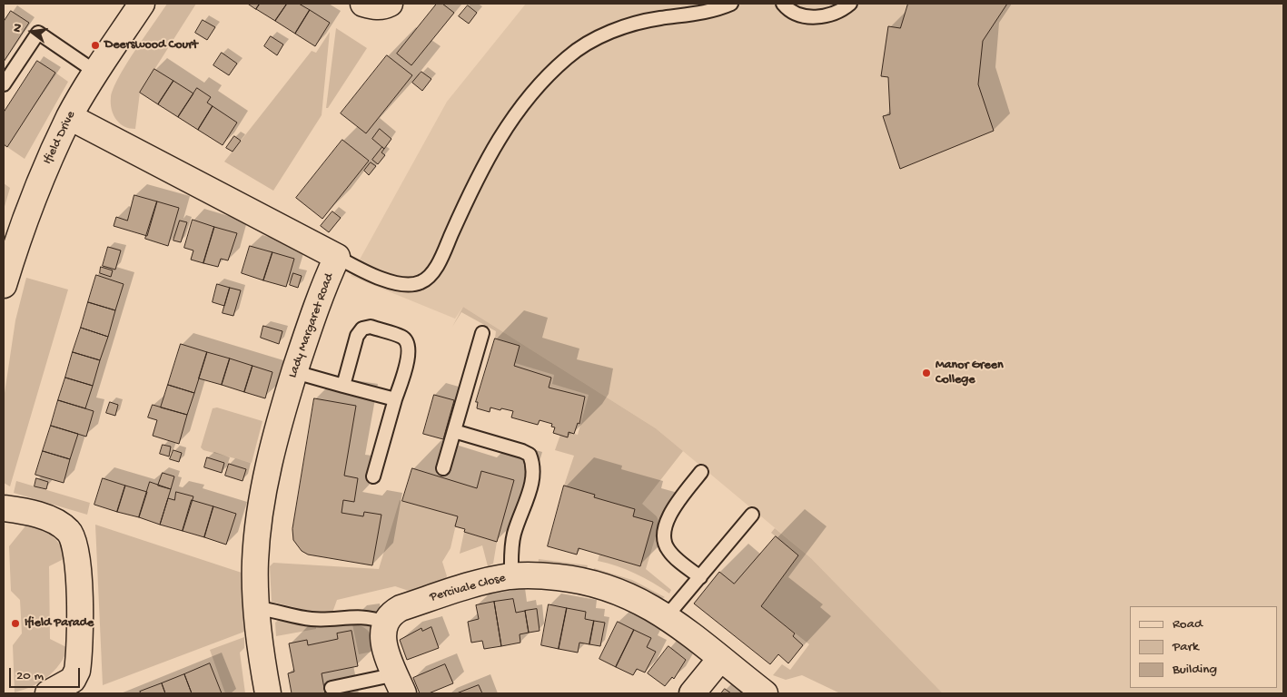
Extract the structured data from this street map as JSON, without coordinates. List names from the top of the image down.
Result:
{
  "streets": {
    "street": ["Ifield Drive", "Lady Margaret Road", "Percivale Close"]
  },
  "crossings": [
    ["Ifield Drive", "Lady Margaret Road"]
  ],
  "places": ["Deerswood Court", "Manor Green College", "Ifield Parade"],
  "legend": ["Road", "Park", "Building"],
  "scale_bar": "20 m",
  "north": "left"
}
